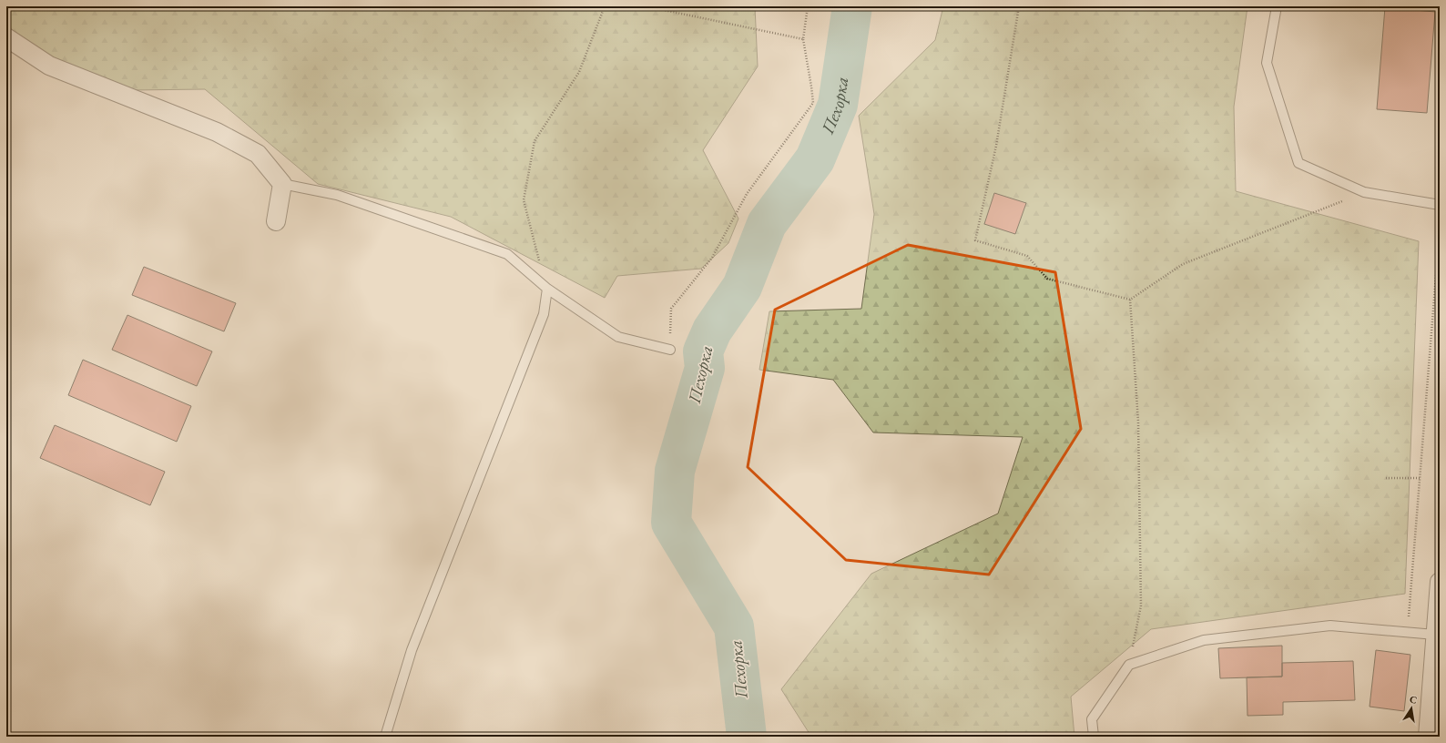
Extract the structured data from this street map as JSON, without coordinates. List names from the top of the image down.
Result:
{
  "water": ["Пехорка"],
  "north": "top"
}
